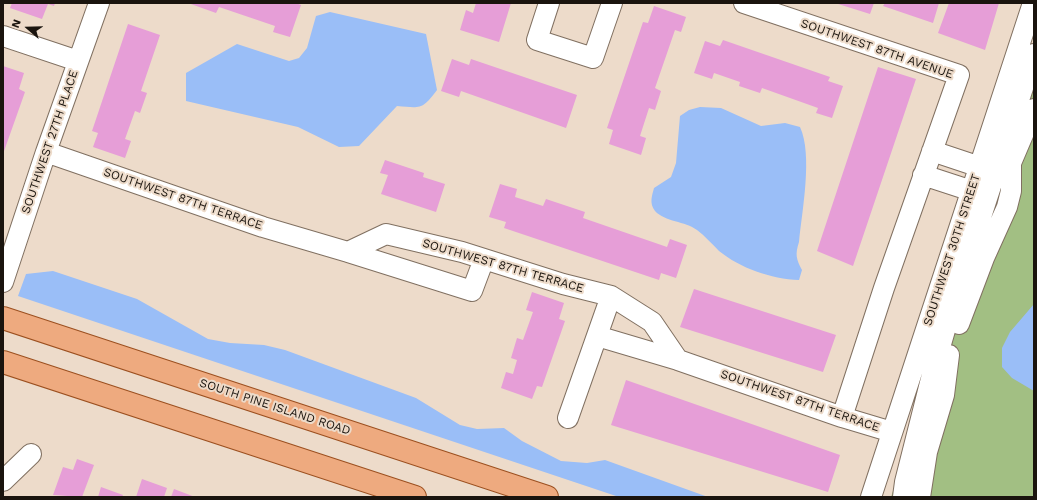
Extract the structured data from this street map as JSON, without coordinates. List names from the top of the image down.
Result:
{
  "streets": {
    "main road": ["SOUTH PINE ISLAND ROAD"],
    "street": [
      "SOUTHWEST 87TH AVENUE",
      "SOUTHWEST 27TH PLACE",
      "SOUTHWEST 87TH TERRACE",
      "SOUTHWEST 30TH STREET"
    ]
  },
  "crossings": [
    ["SOUTHWEST 87TH AVENUE", "SOUTHWEST 87TH TERRACE"],
    ["SOUTHWEST 27TH PLACE", "SOUTHWEST 87TH TERRACE"],
    ["SOUTHWEST 87TH TERRACE", "SOUTHWEST 30TH STREET"]
  ],
  "north": "left"
}
